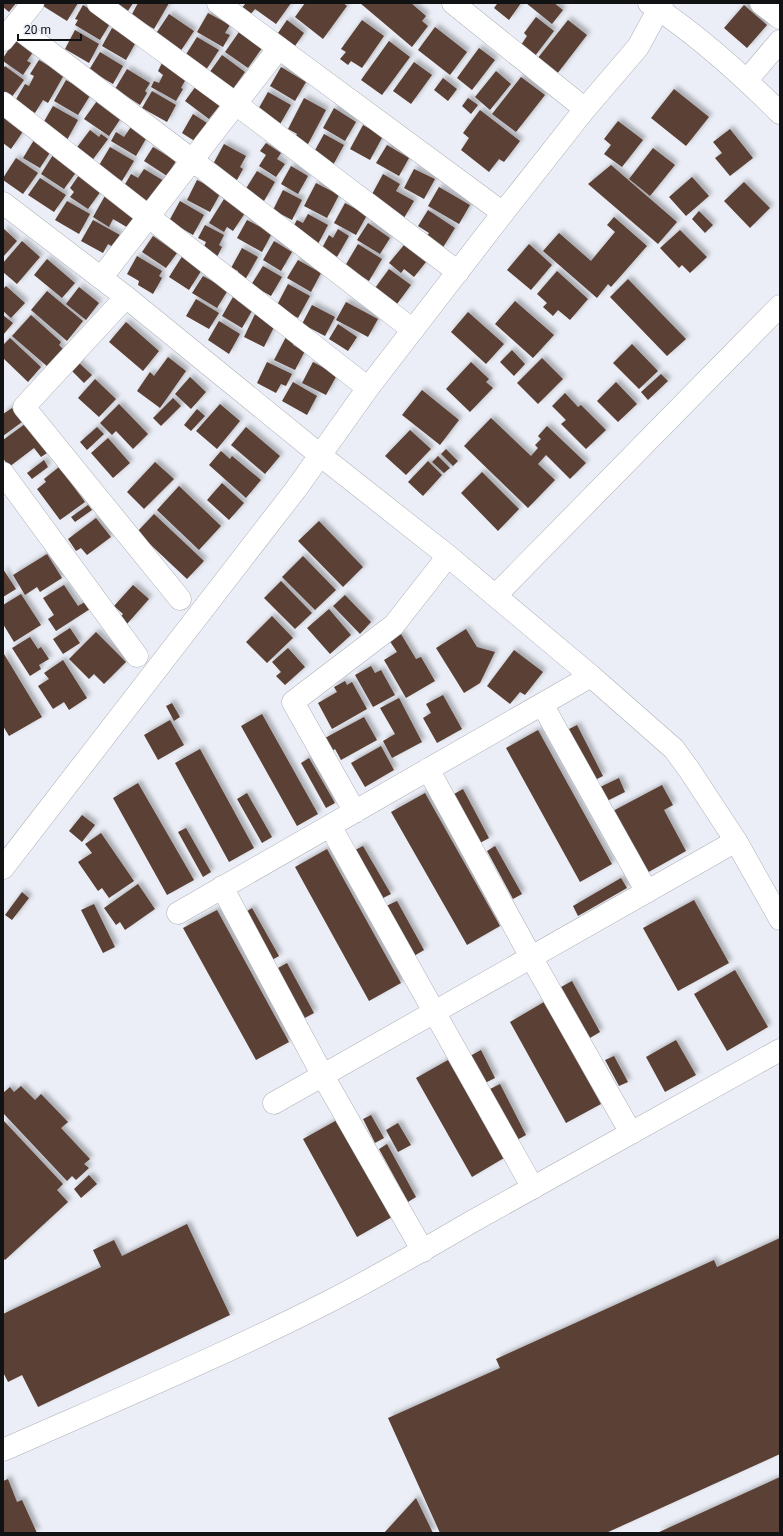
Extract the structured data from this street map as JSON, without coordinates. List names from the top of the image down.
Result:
{
  "scale_bar": "20 m"
}
